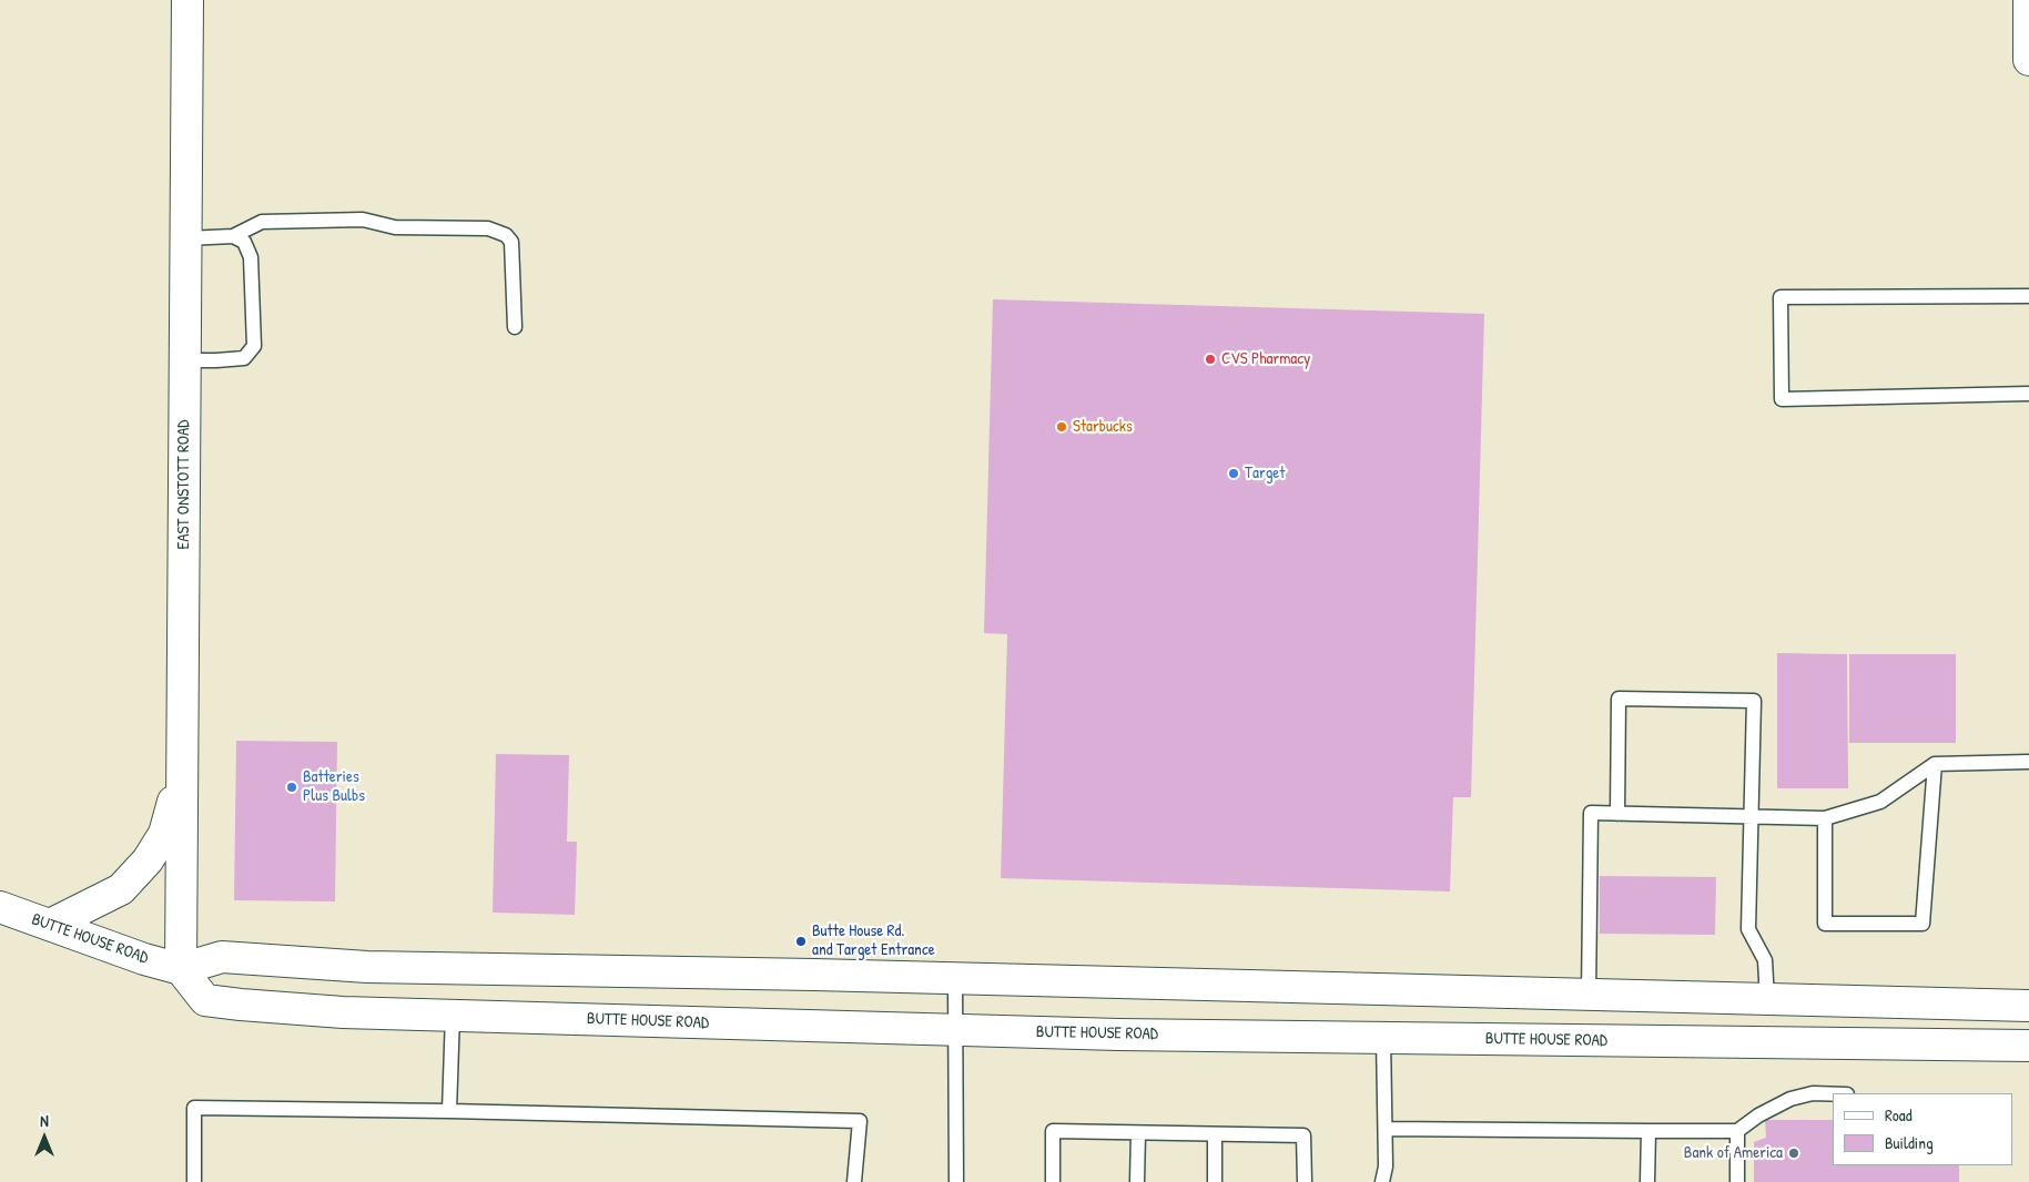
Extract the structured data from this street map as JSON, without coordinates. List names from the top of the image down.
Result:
{
  "streets": {
    "main road": ["EAST ONSTOTT ROAD", "BUTTE HOUSE ROAD"]
  },
  "crossings": [
    ["EAST ONSTOTT ROAD", "BUTTE HOUSE ROAD"]
  ],
  "places": [
    "CVS Pharmacy",
    "Starbucks",
    "Target",
    "Batteries Plus Bulbs",
    "Butte House Rd. and Target Entrance",
    "Bank of America"
  ],
  "legend": ["Road", "Building"],
  "north": "top"
}
